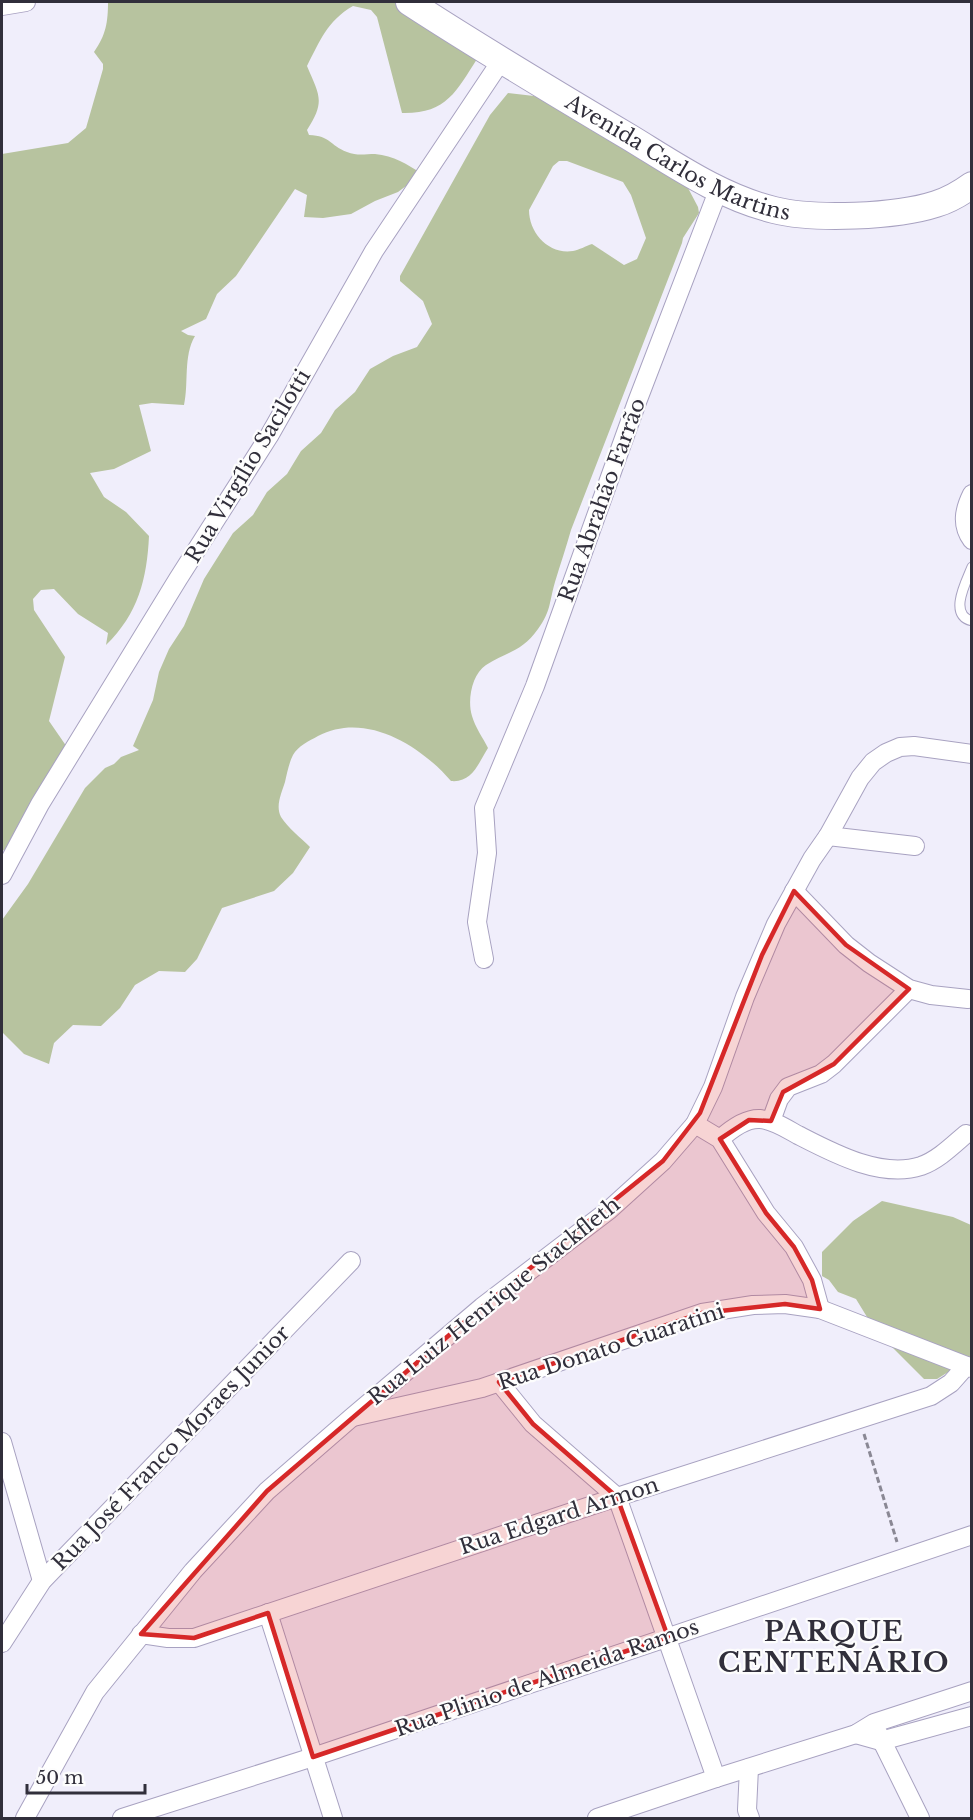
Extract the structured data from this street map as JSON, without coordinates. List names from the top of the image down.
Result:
{
  "streets": {
    "street": [
      "Avenida Carlos Martins",
      "Rua Virgílio Sacilotti",
      "Rua Abrahão Farrão",
      "Rua Luiz Henrique Stackfleth",
      "Rua Donato Guaratini",
      "Rua José Franco Moraes Junior",
      "Rua Edgard Armon",
      "Rua Plinio de Almeida Ramos"
    ]
  },
  "crossings": [
    ["Avenida Carlos Martins", "Rua Virgílio Sacilotti"],
    ["Avenida Carlos Martins", "Rua Abrahão Farrão"],
    ["Rua Luiz Henrique Stackfleth", "Rua Donato Guaratini"],
    ["Rua Luiz Henrique Stackfleth", "Rua Edgard Armon"],
    ["Rua Donato Guaratini", "Rua Edgard Armon"]
  ],
  "districts": ["PARQUE CENTENÁRIO"],
  "scale_bar": "50 m"
}
